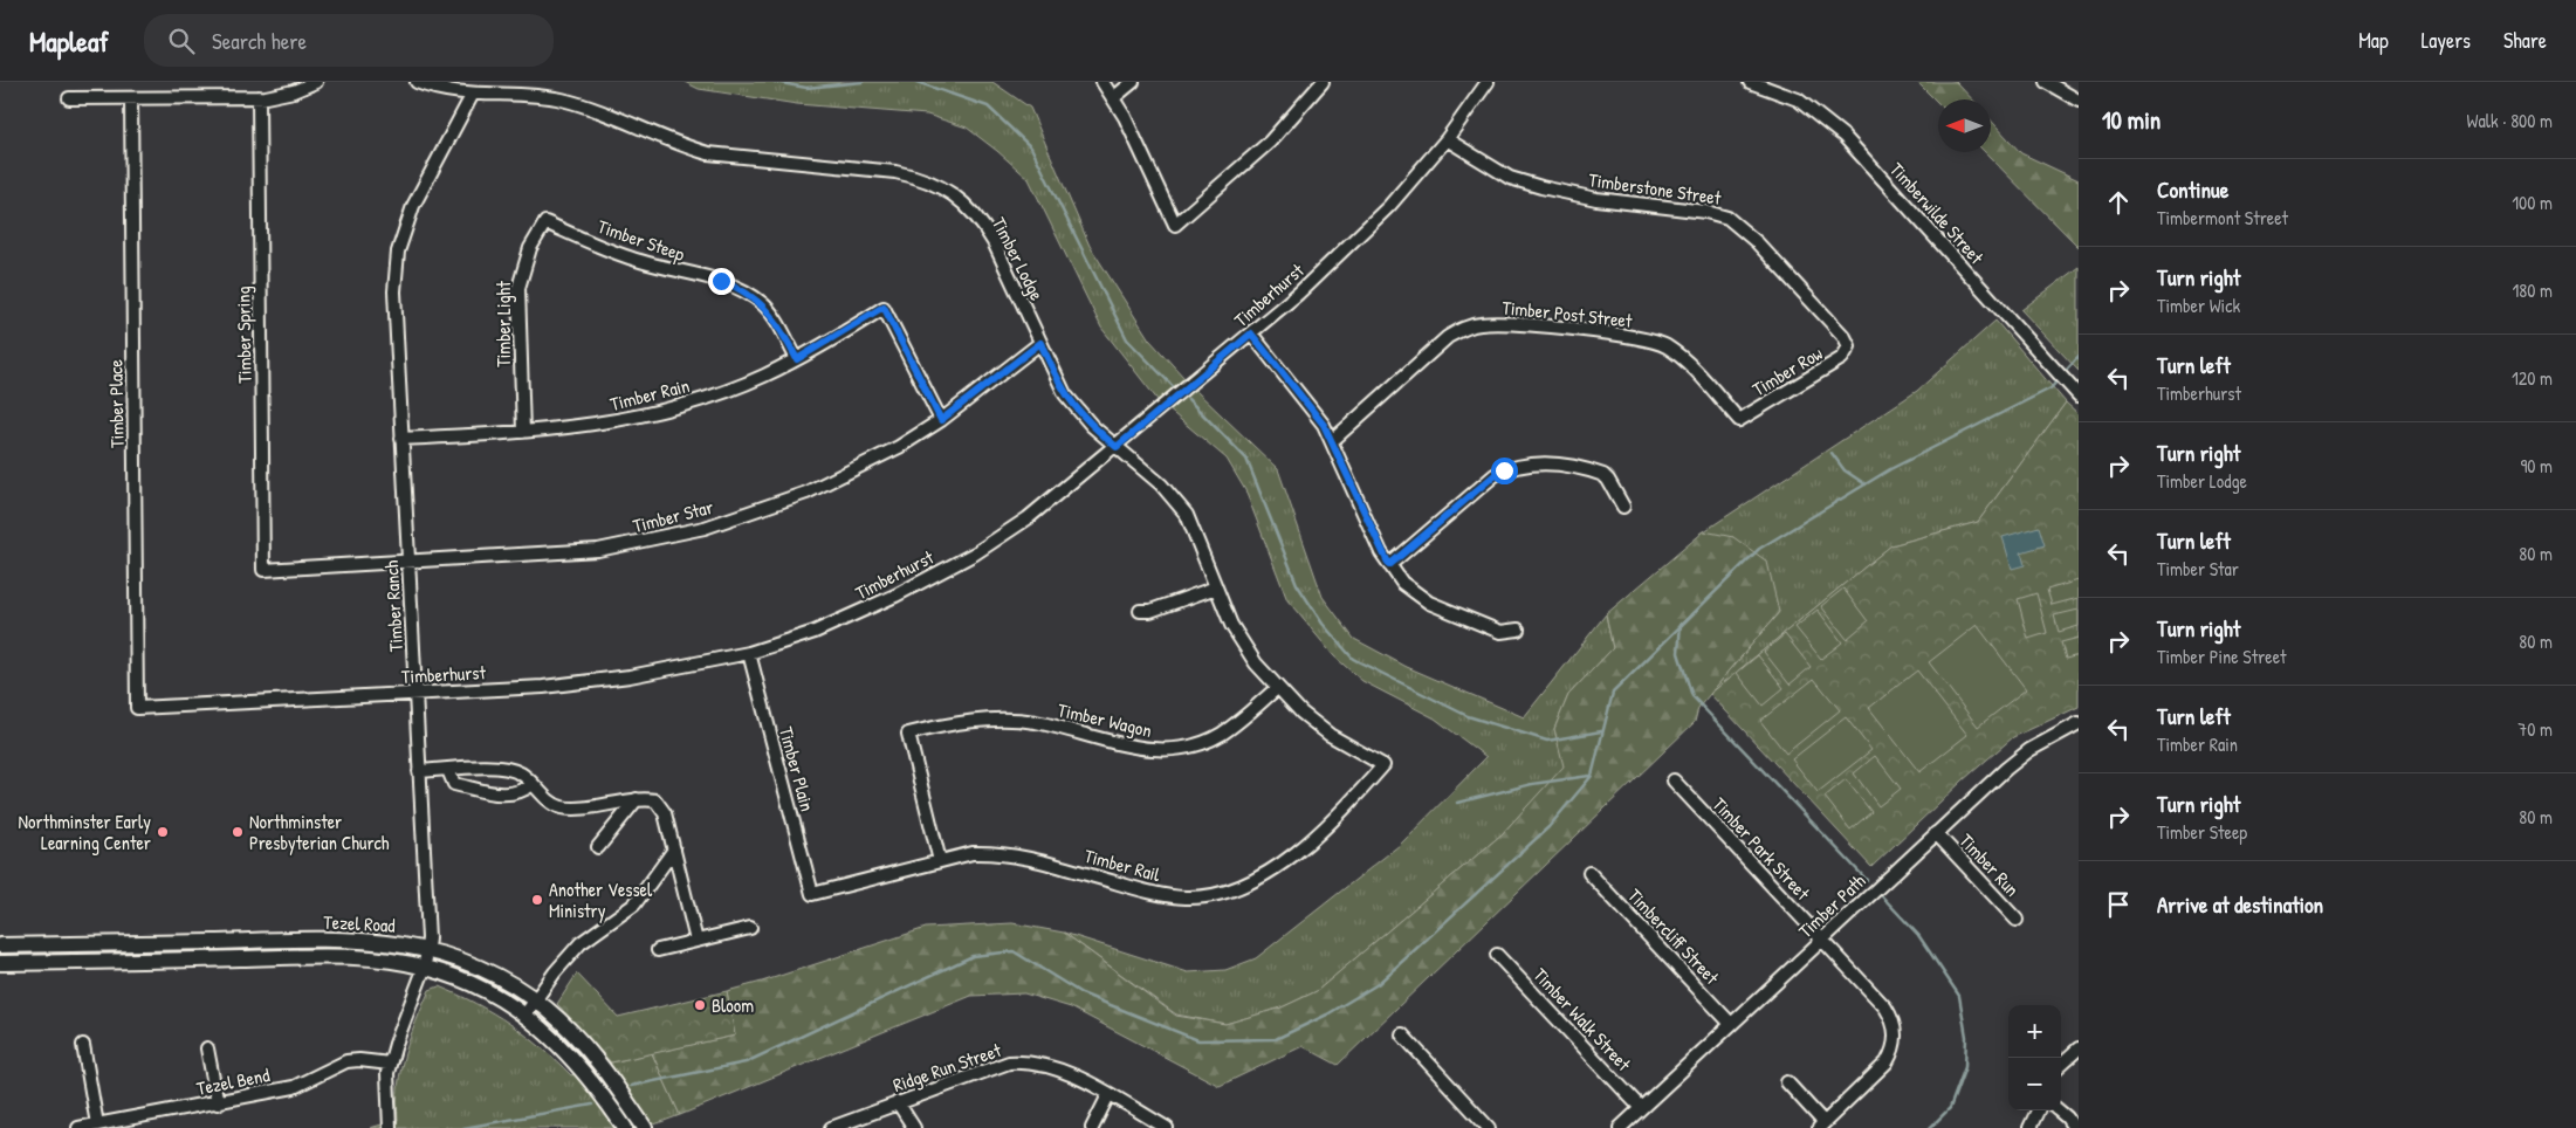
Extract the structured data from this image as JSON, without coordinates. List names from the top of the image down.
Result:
{
  "streets": {
    "main road": ["Tezel Road"],
    "street": [
      "Timberstone Street",
      "Timberwilde Street",
      "Timber Steep",
      "Timber Lodge",
      "Timberhurst",
      "Timber Post Street",
      "Timber Light",
      "Timber Spring",
      "Timber Row",
      "Timber Rain",
      "Timber Place",
      "Timber Star",
      "Timber Ranch",
      "Timber Wagon",
      "Timber Plain",
      "Timber Park Street",
      "Timber Rail",
      "Timber Run",
      "Timber Path",
      "Timbercliff Street",
      "Timber Walk Street",
      "Ridge Run Street",
      "Tezel Bend"
    ]
  },
  "crossings": [
    ["Timberstone Street", "Timberhurst"],
    ["Timberstone Street", "Timber Row"],
    ["Timber Steep", "Timber Light"],
    ["Timber Steep", "Timber Rain"],
    ["Timber Lodge", "Timberhurst"],
    ["Timber Lodge", "Timber Star"],
    ["Timber Lodge", "Timber Ranch"],
    ["Timber Lodge", "Timber Wagon"],
    ["Timber Lodge", "Timber Rail"],
    ["Timberhurst", "Timber Place"],
    ["Timberhurst", "Timber Ranch"],
    ["Timberhurst", "Timber Plain"],
    ["Timber Post Street", "Timber Row"],
    ["Timber Light", "Timber Rain"],
    ["Timber Spring", "Timber Star"],
    ["Timber Rain", "Timber Star"],
    ["Timber Rain", "Timber Ranch"],
    ["Timber Star", "Timber Ranch"],
    ["Timber Ranch", "Tezel Road"],
    ["Timber Ranch", "Tezel Bend"],
    ["Timber Wagon", "Timber Rail"],
    ["Timber Plain", "Timber Rail"],
    ["Timber Park Street", "Timber Path"],
    ["Timber Run", "Timber Path"],
    ["Timber Path", "Timbercliff Street"],
    ["Timber Path", "Timber Walk Street"]
  ],
  "places": [
    "Northminster Early Learning Center",
    "Northminster Presbyterian Church",
    "Another Vessel Ministry",
    "Bloom"
  ],
  "north": "left",
  "page": {
    "header": "Mapleaf",
    "search": "Search here",
    "nav": ["Map", "Layers", "Share"],
    "heading": ["10 min", "Walk · 800 m"],
    "list": [
      ["Continue", "Timbermont Street", "100 m"],
      ["Turn right", "Timber Wick", "180 m"],
      ["Turn left", "Timberhurst", "120 m"],
      ["Turn right", "Timber Lodge", "90 m"],
      ["Turn left", "Timber Star", "80 m"],
      ["Turn right", "Timber Pine Street", "80 m"],
      ["Turn left", "Timber Rain", "70 m"],
      ["Turn right", "Timber Steep", "80 m"],
      "Arrive at destination"
    ],
    "map_buttons": ["+", "−"]
  }
}
